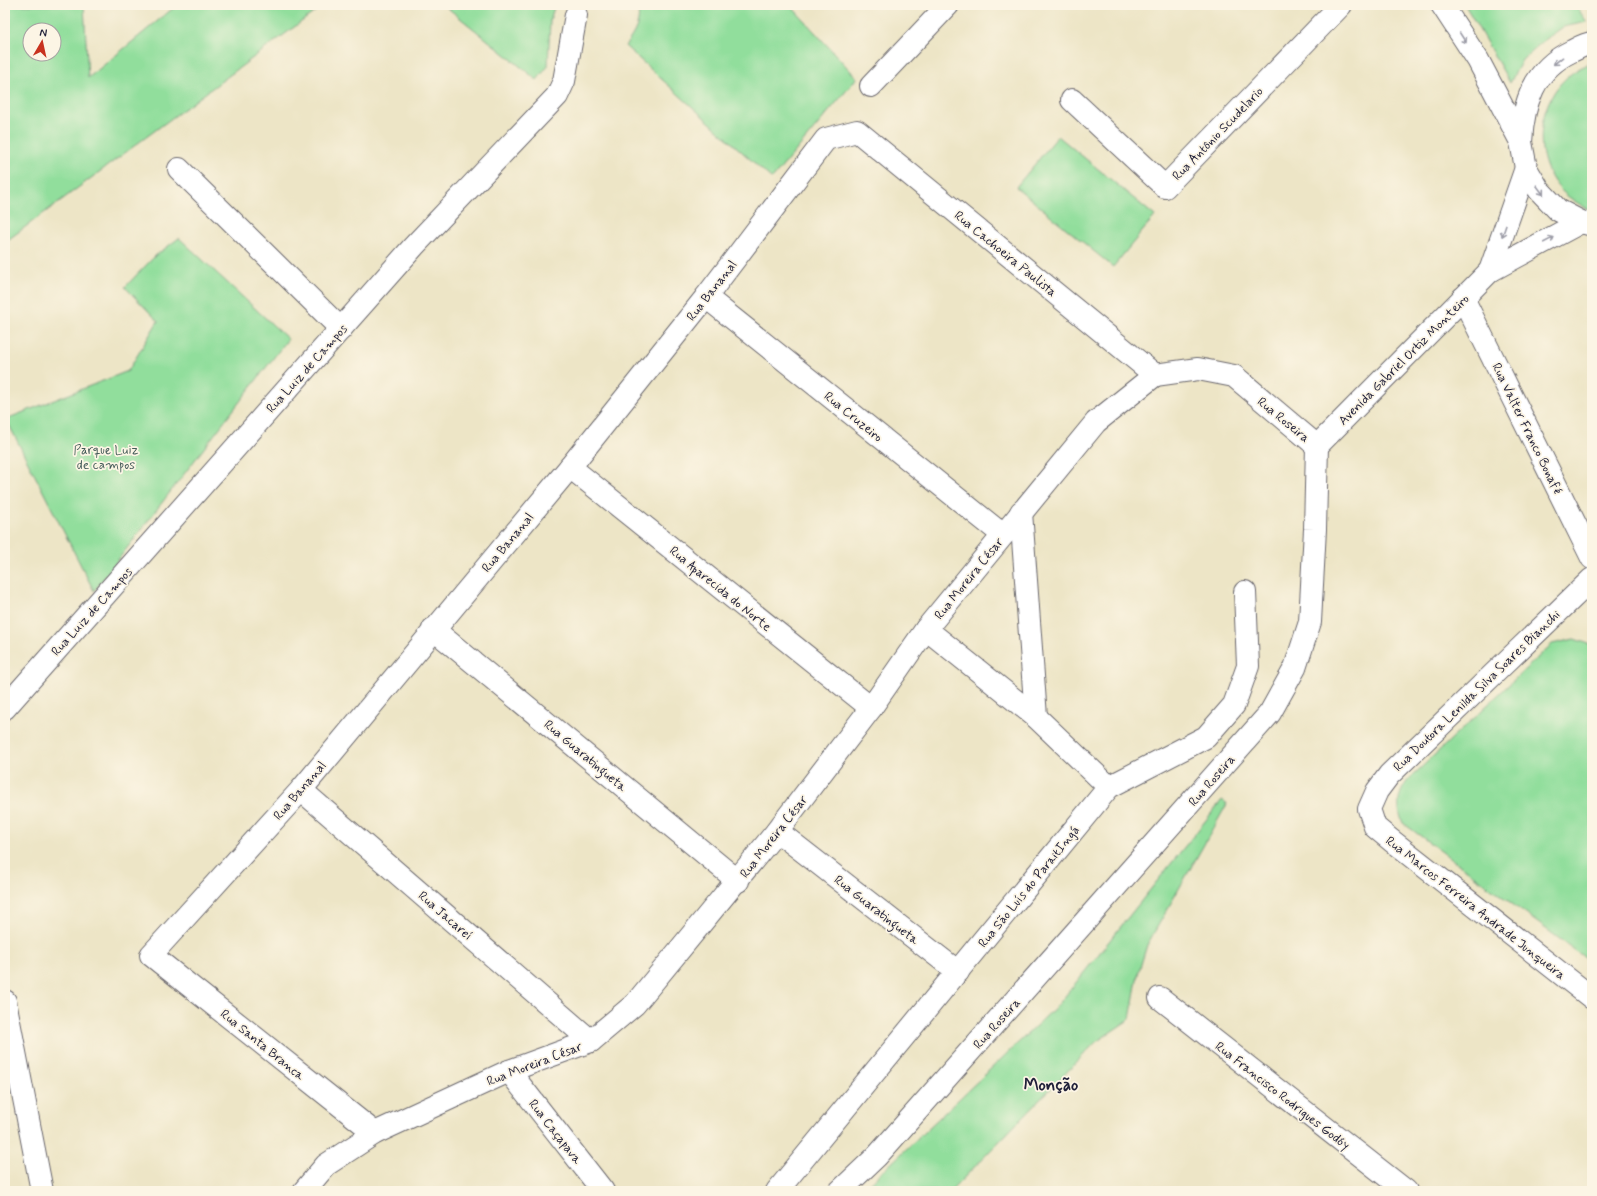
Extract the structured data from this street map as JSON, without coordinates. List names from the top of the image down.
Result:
{
  "streets": {
    "street": [
      "Rua Antônio Scudelario",
      "Rua Cachoeira Paulista",
      "Rua Bananal",
      "Avenida Gabriel Ortiz Monteiro",
      "Rua Luiz de Campos",
      "Rua Cruzeiro",
      "Rua Roseira",
      "Rua Valter Franco Bonafé",
      "Rua Moreira César",
      "Rua Aparecida do Norte",
      "Rua Doutora Lenilda Silva Soares Bianchi",
      "Rua Guaratingueta",
      "Rua São Luís do ParaitIngá",
      "Rua Marcos Ferreira Andrade Junqueira",
      "Rua Jacareí",
      "Rua Santa Branca",
      "Rua Francisco Rodrigues Godóy",
      "Rua Caçapava"
    ]
  },
  "crossings": [
    ["Rua Cachoeira Paulista", "Rua Bananal"],
    ["Rua Cachoeira Paulista", "Rua Roseira"],
    ["Rua Cachoeira Paulista", "Rua Moreira César"],
    ["Rua Bananal", "Rua Cruzeiro"],
    ["Rua Bananal", "Rua Aparecida do Norte"],
    ["Rua Bananal", "Rua Guaratingueta"],
    ["Rua Bananal", "Rua Jacareí"],
    ["Rua Bananal", "Rua Santa Branca"],
    ["Avenida Gabriel Ortiz Monteiro", "Rua Roseira"],
    ["Avenida Gabriel Ortiz Monteiro", "Rua Valter Franco Bonafé"],
    ["Rua Cruzeiro", "Rua Moreira César"],
    ["Rua Roseira", "Rua Moreira César"],
    ["Rua Moreira César", "Rua Aparecida do Norte"],
    ["Rua Moreira César", "Rua Guaratingueta"],
    ["Rua Moreira César", "Rua Jacareí"],
    ["Rua Moreira César", "Rua Santa Branca"],
    ["Rua Moreira César", "Rua Caçapava"],
    ["Rua Doutora Lenilda Silva Soares Bianchi", "Rua Marcos Ferreira Andrade Junqueira"],
    ["Rua Guaratingueta", "Rua São Luís do ParaitIngá"]
  ],
  "districts": ["Monção"],
  "parks": ["Parque Luiz de campos"],
  "north": "top"
}
